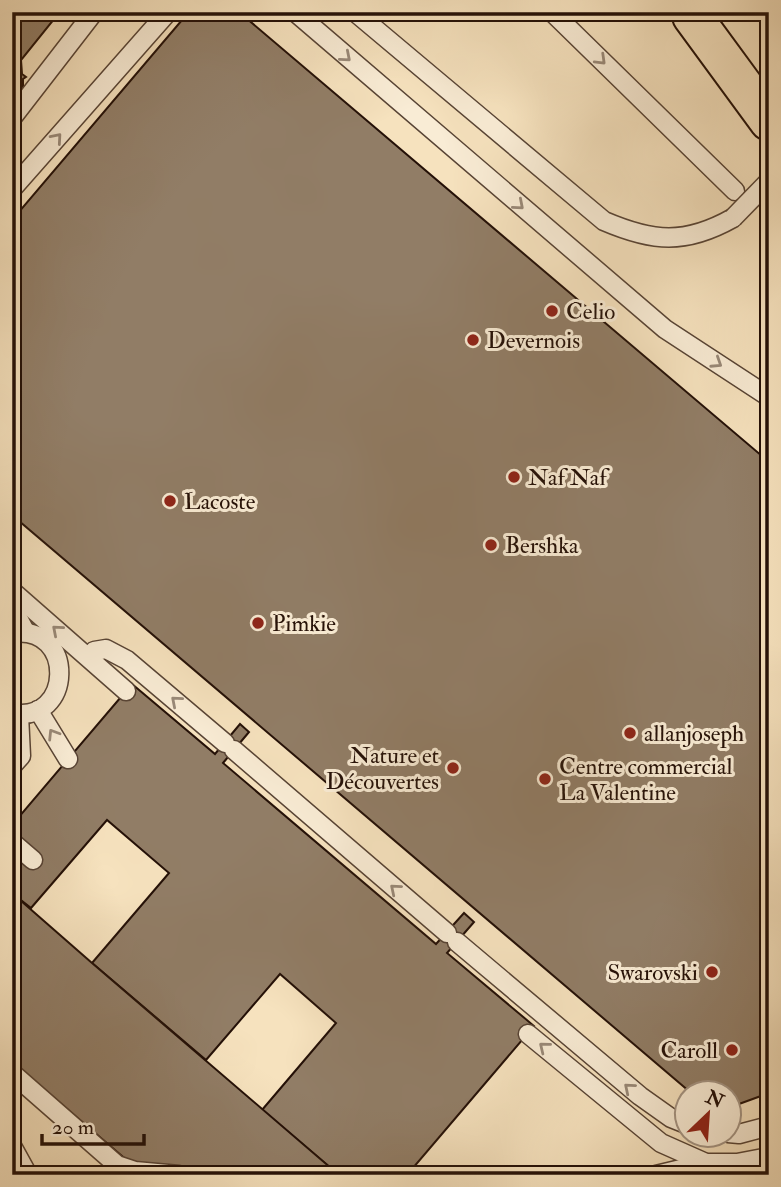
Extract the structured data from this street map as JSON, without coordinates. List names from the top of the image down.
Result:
{
  "places": [
    "Celio",
    "Devernois",
    "Naf Naf",
    "Lacoste",
    "Bershka",
    "Pimkie",
    "allanjoseph",
    "Nature et Découvertes",
    "Centre commercial La Valentine",
    "Swarovski",
    "Caroll"
  ],
  "scale_bar": "20 m",
  "north": "top right"
}
